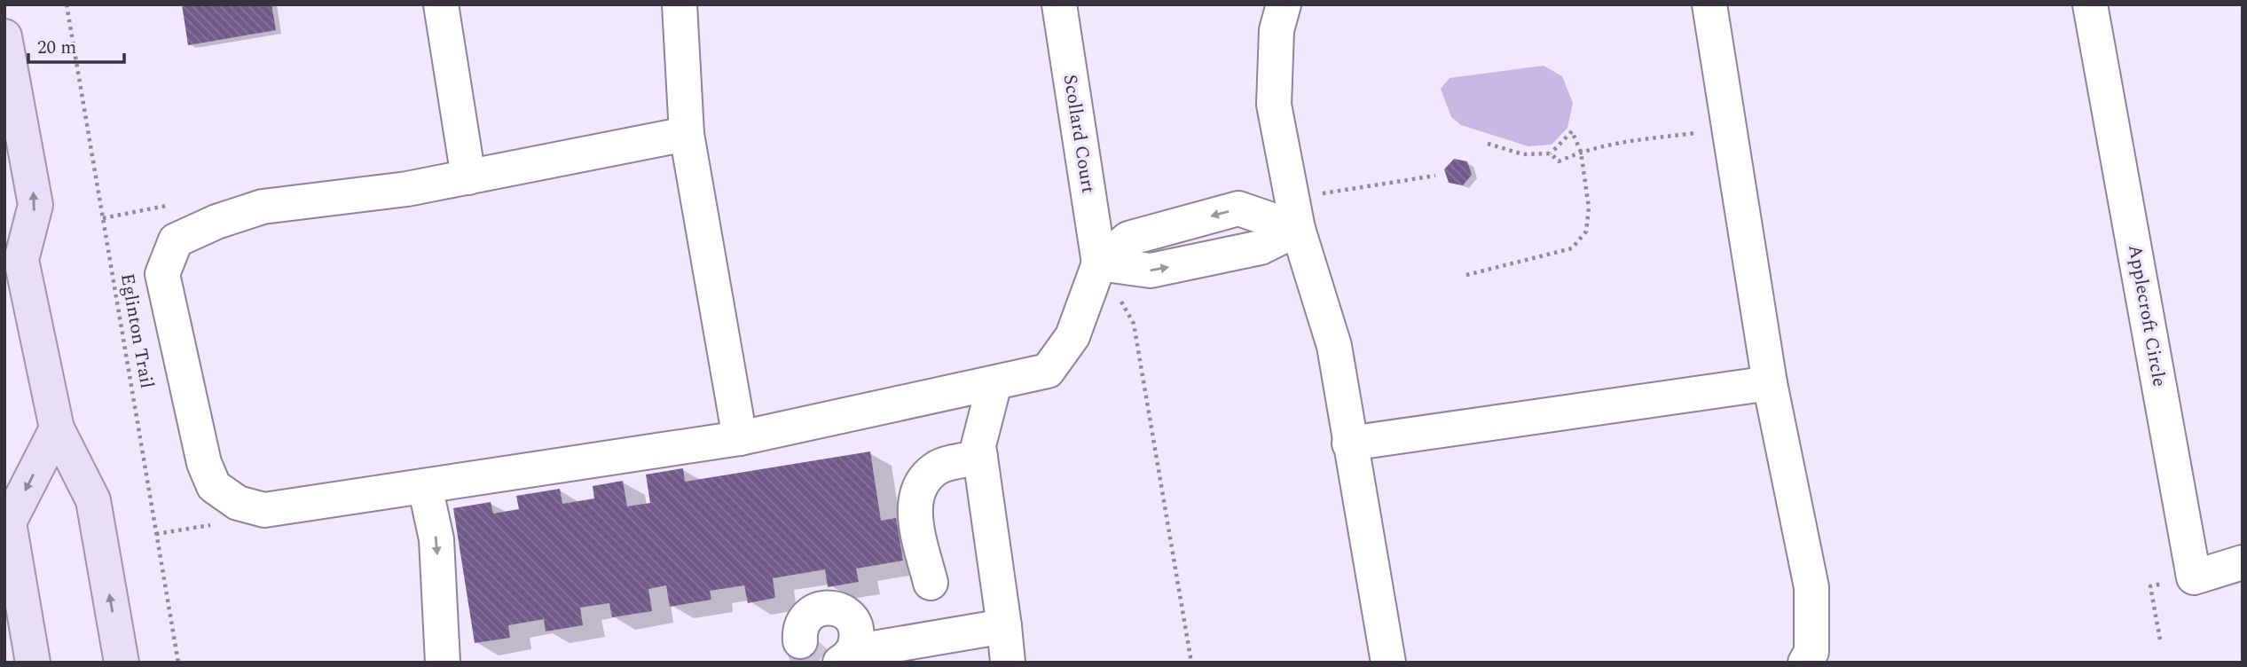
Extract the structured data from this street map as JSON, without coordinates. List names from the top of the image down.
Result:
{
  "streets": {
    "street": ["Scollard Court", "Applecroft Circle"],
    "path": ["Eglinton Trail"]
  },
  "scale_bar": "20 m"
}
